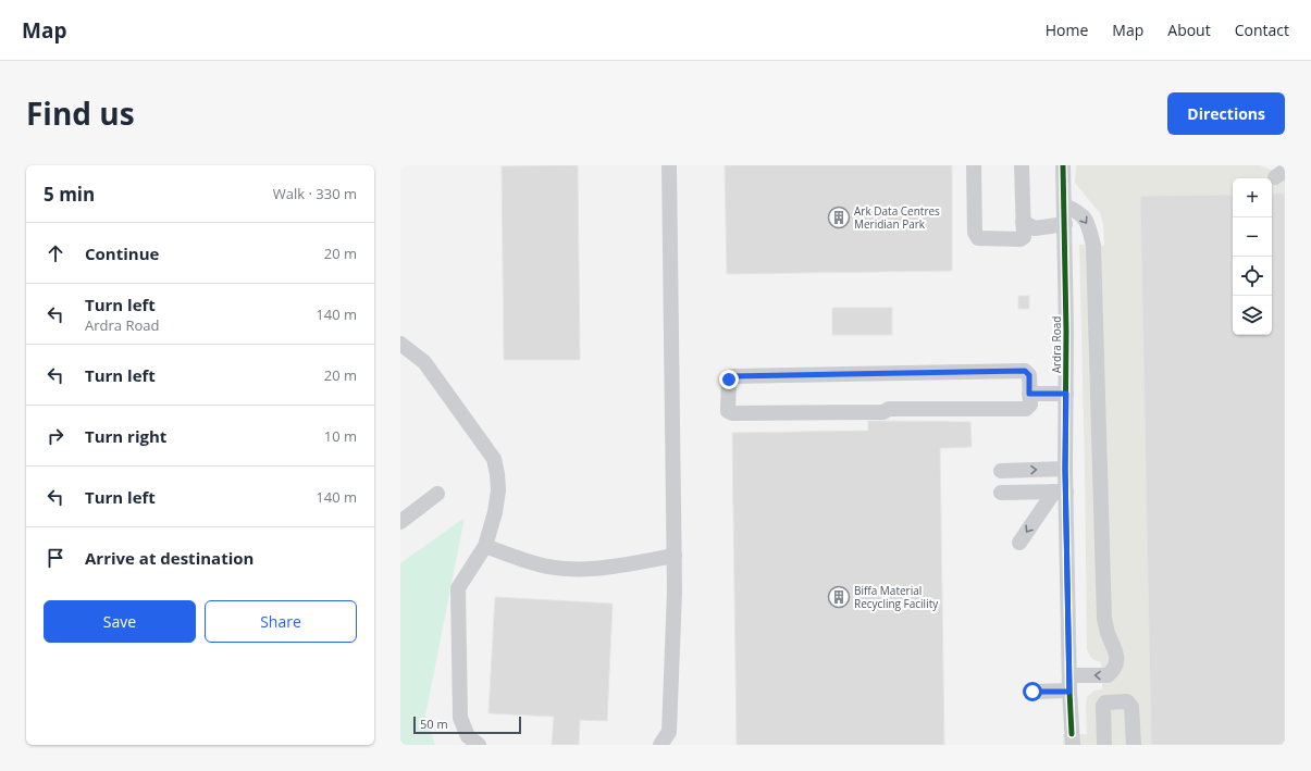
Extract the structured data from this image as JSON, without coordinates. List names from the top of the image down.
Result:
{
  "streets": {
    "street": ["Ardra Road"]
  },
  "places": {
    "building": ["Ark Data Centres Meridian Park", "Biffa Material Recycling Facility"]
  },
  "scale_bar": "50 m",
  "page": {
    "header": "Map",
    "nav": [
      "Home",
      "Map",
      "About",
      "Contact"
    ],
    "title": "Find us",
    "buttons": [
      "Directions",
      ["Save", "Share"]
    ],
    "heading": ["5 min", "Walk · 330 m"],
    "map_buttons": ["+", "−"],
    "list": [
      ["Continue", "20 m"],
      ["Turn left", "Ardra Road", "140 m"],
      ["Turn left", "20 m"],
      ["Turn right", "10 m"],
      ["Turn left", "140 m"],
      "Arrive at destination"
    ],
    "scale": "50 m"
  }
}
